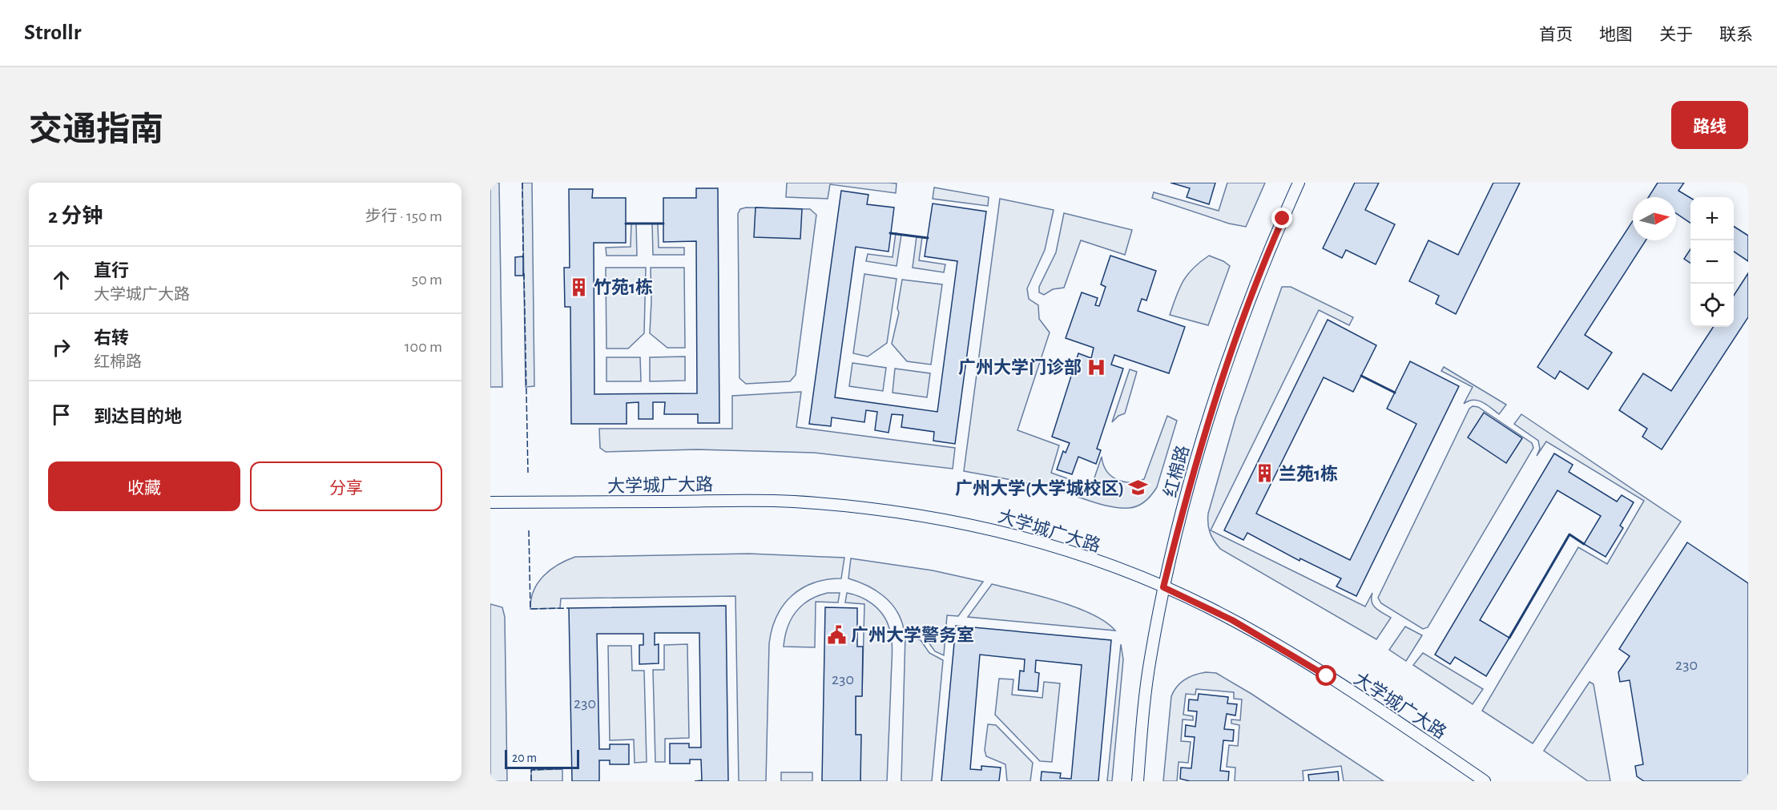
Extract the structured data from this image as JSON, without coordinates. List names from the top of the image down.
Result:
{
  "streets": {
    "lane": ["红棉路", "大学城广大路"]
  },
  "crossings": [
    ["红棉路", "大学城广大路"]
  ],
  "places": {
    "building": ["竹苑1栋", "兰苑1栋"],
    "hospital": ["广州大学门诊部"],
    "school or university": ["广州大学(大学城校区)"],
    "public building": ["广州大学警务室"]
  },
  "house_numbers": ["230", "230", "230"],
  "scale_bar": "20 m",
  "north": "right",
  "page": {
    "header": "Strollr",
    "nav": [
      "首页",
      "地图",
      "关于",
      "联系"
    ],
    "title": "交通指南",
    "buttons": [
      "路线",
      ["收藏", "分享"]
    ],
    "heading": ["2 分钟", "步行 · 150 m"],
    "map_buttons": ["+", "−"],
    "list": [
      ["直行", "大学城广大路", "50 m"],
      ["右转", "红棉路", "100 m"],
      "到达目的地"
    ],
    "scale": "20 m"
  }
}
